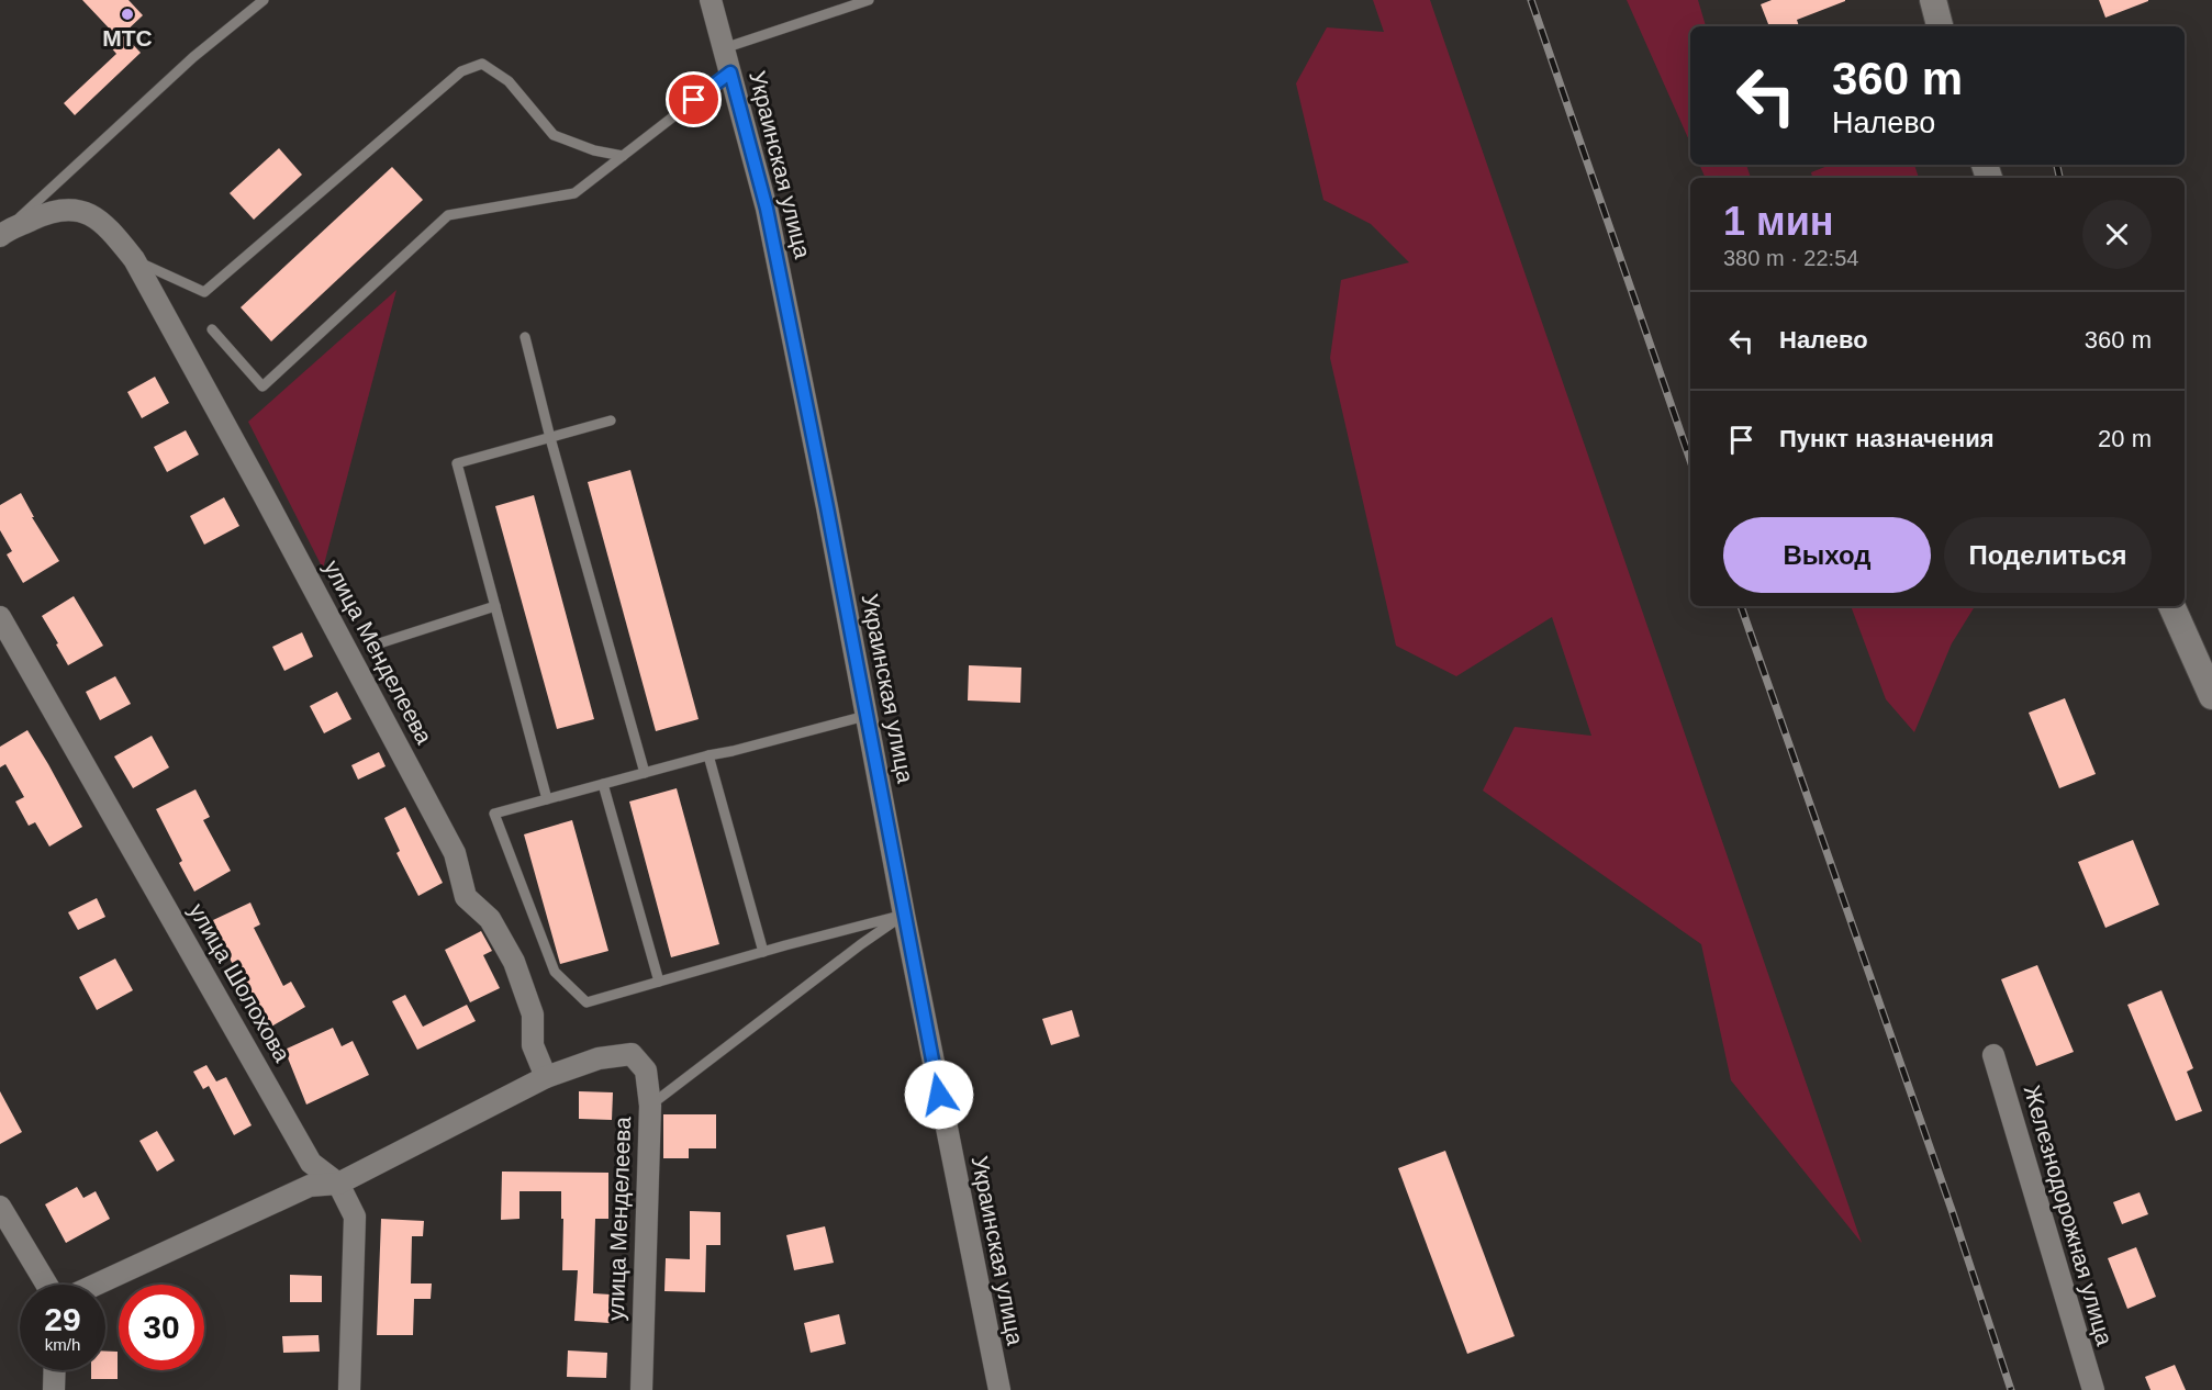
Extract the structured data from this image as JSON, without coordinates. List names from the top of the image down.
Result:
{
  "streets": {
    "street": [
      "Украинская улица",
      "улица Менделеева",
      "улица Шолохова",
      "Железнодорожная улица"
    ]
  },
  "places": ["МТС"],
  "page": {
    "turn": ["360 m", "Налево"],
    "heading": ["1 мин", "380 m · 22:54"],
    "list": [
      {
        "name": "Налево",
        "value": "360 m"
      },
      {
        "name": "Пункт назначения",
        "value": "20 m"
      }
    ],
    "buttons": ["Выход", "Поделиться"],
    "speed": "29 km/h",
    "limit": "30"
  }
}
